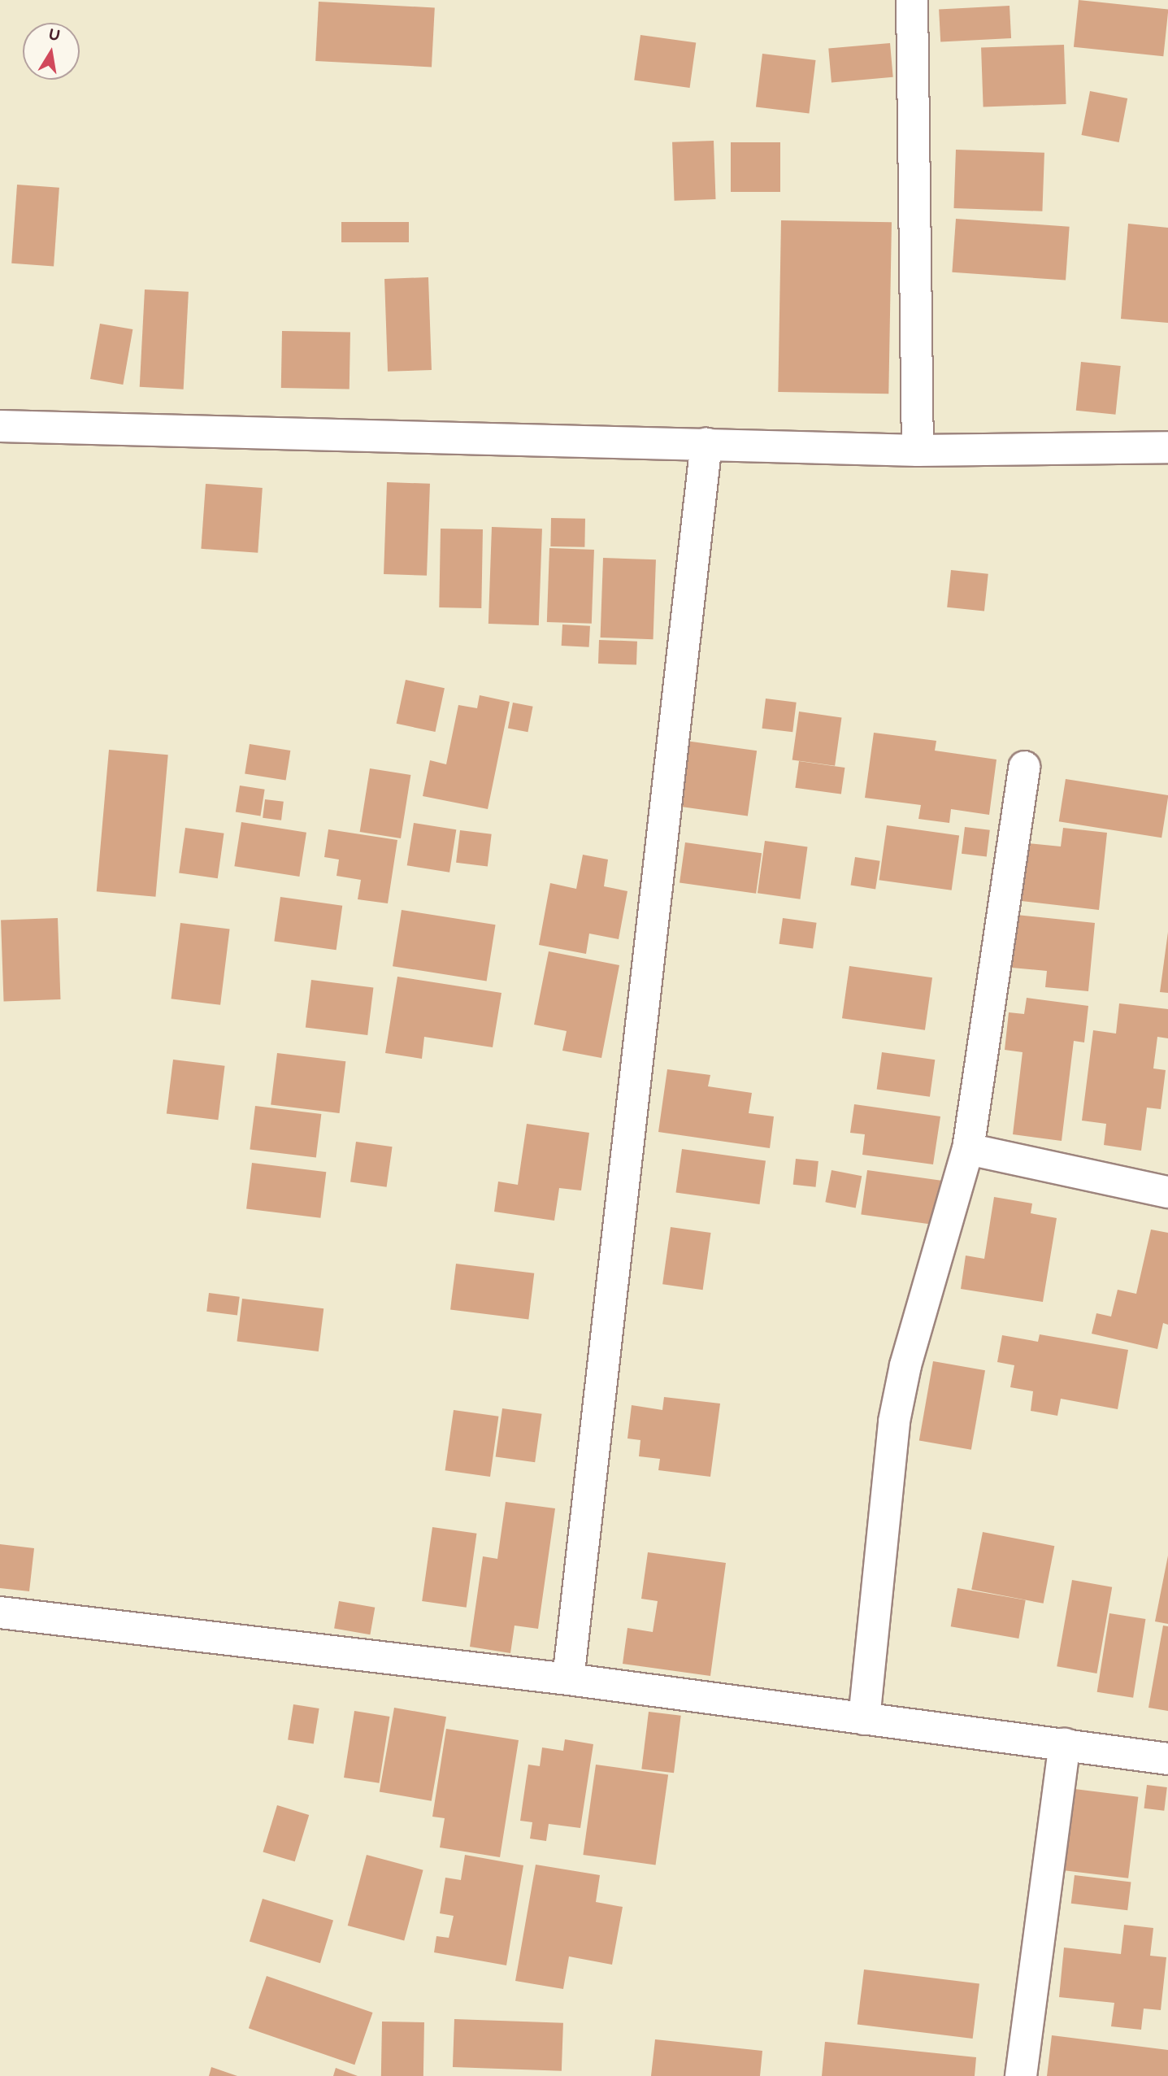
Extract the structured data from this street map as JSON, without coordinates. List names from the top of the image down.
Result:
{
  "north": "top"
}
